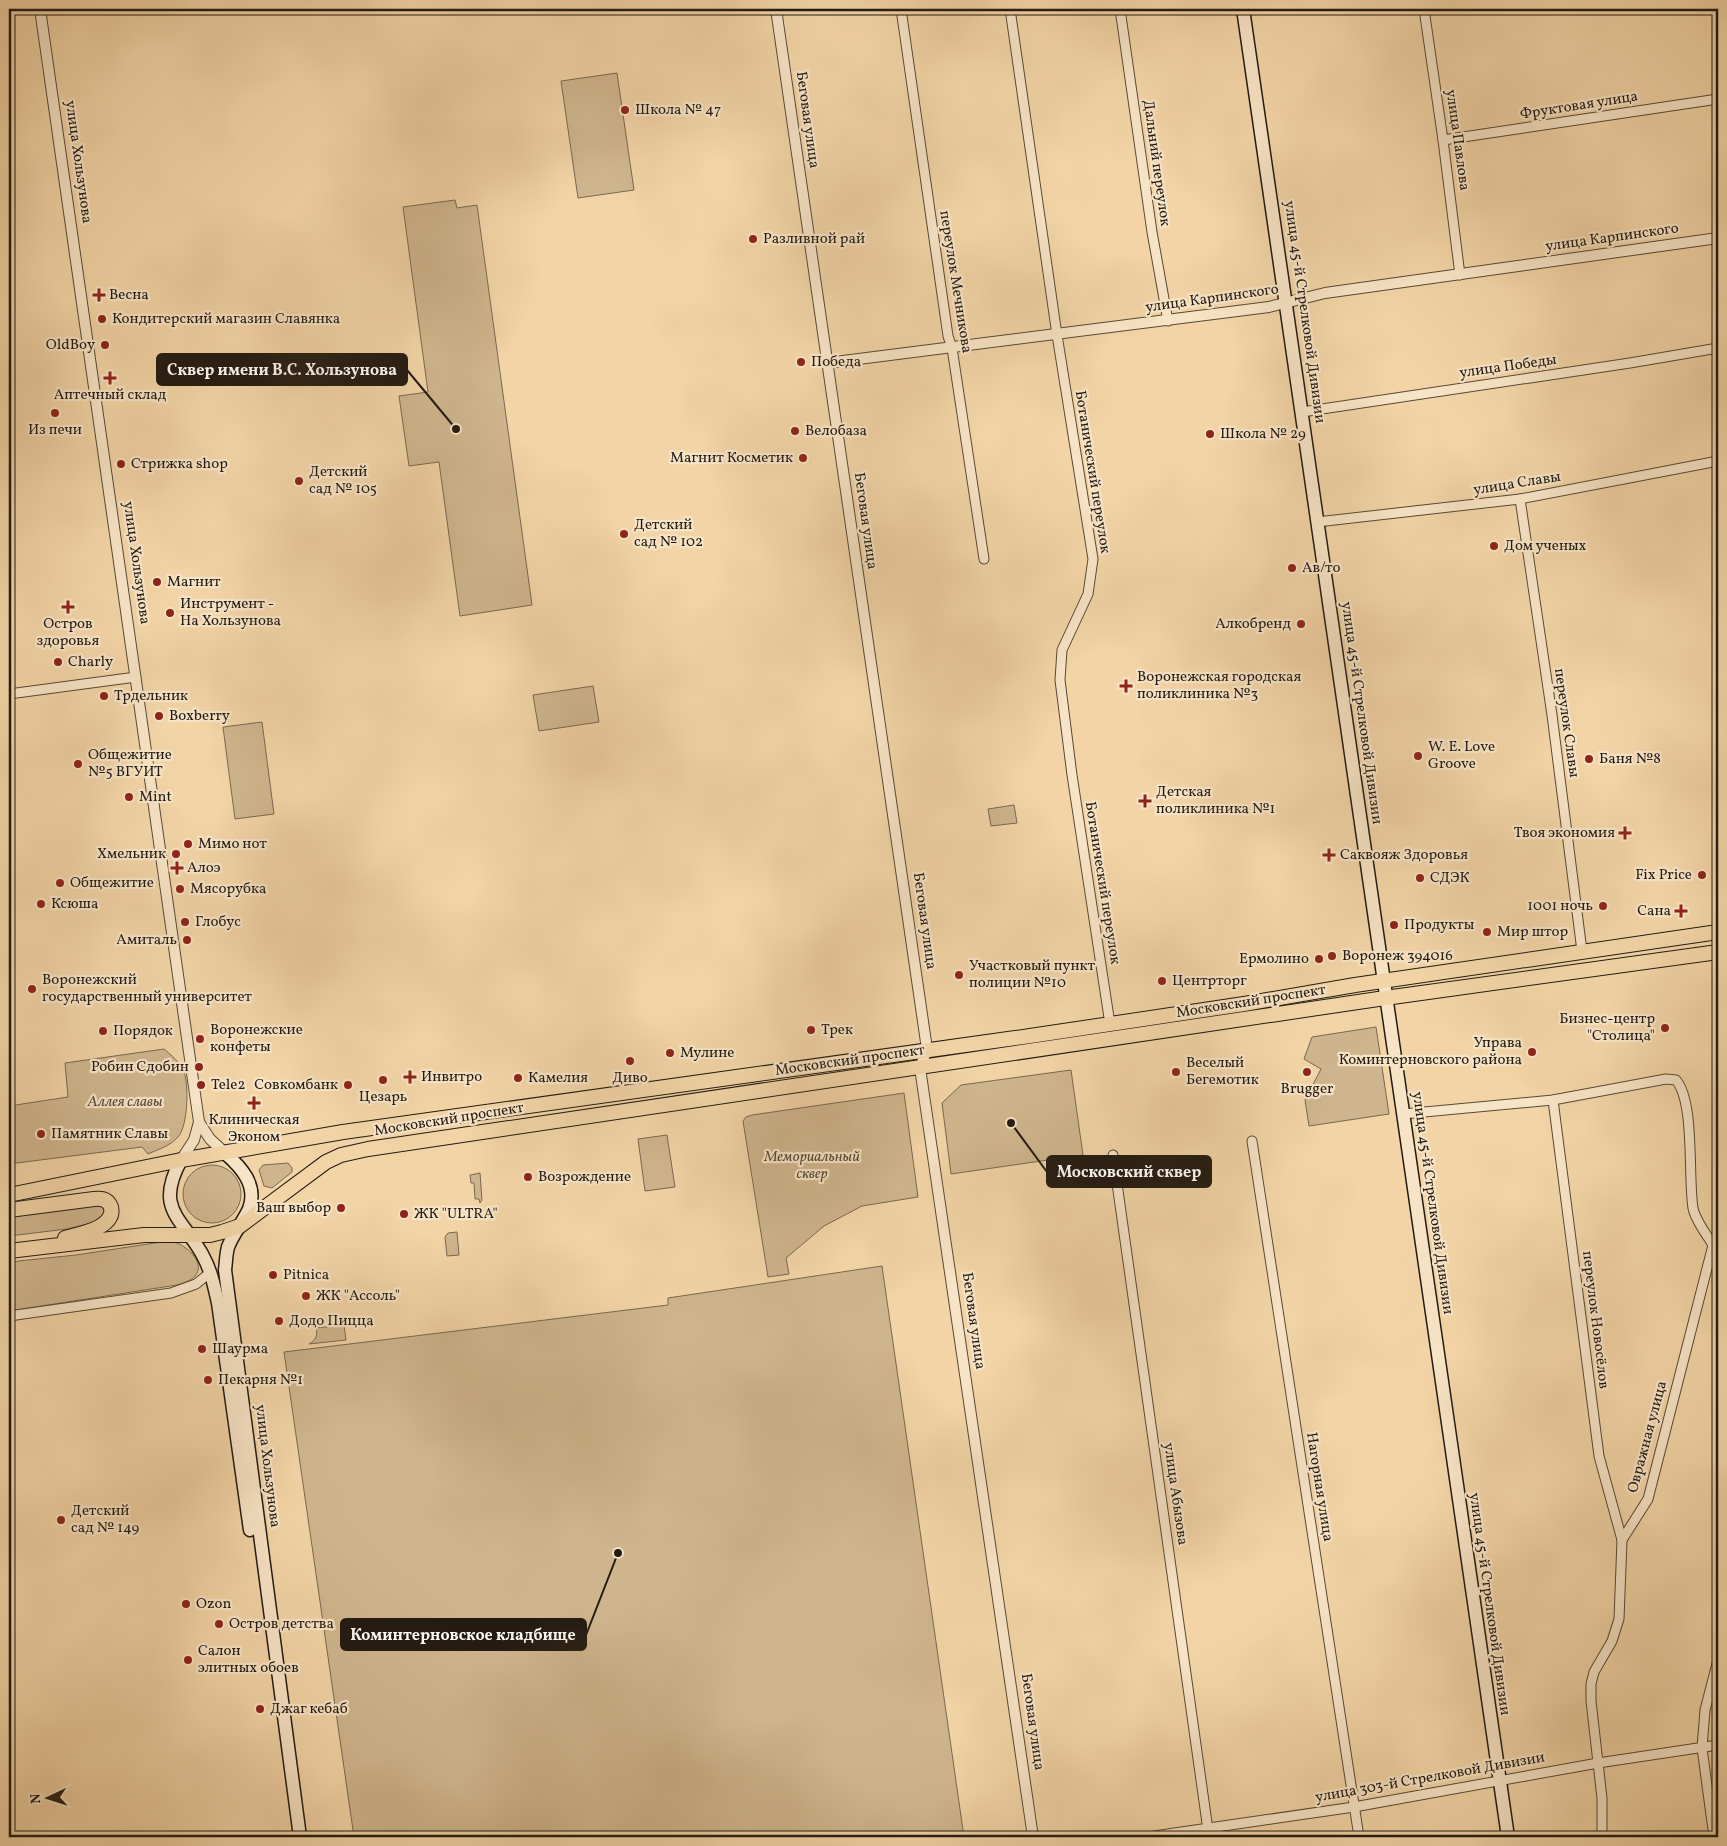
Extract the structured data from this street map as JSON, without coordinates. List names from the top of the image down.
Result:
{
  "streets": {
    "main road": ["улица Хользунова", "улица 45-й Стрелковой Дивизии", "Московский проспект"],
    "street": [
      "Фруктовая улица",
      "Беговая улица",
      "улица Павлова",
      "Дальний переулок",
      "улица Карпинского",
      "переулок Мечникова",
      "улица Победы",
      "Ботанический переулок",
      "улица Славы",
      "переулок Славы",
      "переулок Новосёлов",
      "Овражная улица",
      "Нагорная улица",
      "улица Абызова",
      "улица 303-й Стрелковой Дивизии"
    ]
  },
  "crossings": [
    ["Фруктовая улица", "улица Павлова"],
    ["Беговая улица", "улица Карпинского"],
    ["Беговая улица", "Московский проспект"],
    ["улица Павлова", "улица Карпинского"],
    ["улица Хользунова", "Московский проспект"],
    ["Дальний переулок", "улица Карпинского"],
    ["улица Карпинского", "переулок Мечникова"],
    ["улица Карпинского", "улица 45-й Стрелковой Дивизии"],
    ["улица Карпинского", "Ботанический переулок"],
    ["улица 45-й Стрелковой Дивизии", "улица Победы"],
    ["улица 45-й Стрелковой Дивизии", "улица Славы"],
    ["улица 45-й Стрелковой Дивизии", "Московский проспект"],
    ["улица 45-й Стрелковой Дивизии", "улица 303-й Стрелковой Дивизии"],
    ["Ботанический переулок", "Московский проспект"],
    ["улица Славы", "переулок Славы"],
    ["переулок Славы", "Московский проспект"],
    ["переулок Новосёлов", "Овражная улица"],
    ["Нагорная улица", "улица 303-й Стрелковой Дивизии"],
    ["улица Абызова", "улица 303-й Стрелковой Дивизии"]
  ],
  "parks": ["Аллея славы", "Мемориальный сквер"],
  "places": {
    "other": [
      "Школа № 47",
      "Разливной рай",
      "Кондитерский магазин Славянка",
      "OldBoy",
      "Победа",
      "Из печи",
      "Сквер имени В.С. Хользунова",
      "Велобаза",
      "Школа № 29",
      "Магнит Косметик",
      "Стрижка shop",
      "Детский сад № 105",
      "Детский сад № 102",
      "Дом ученых",
      "Ав/то",
      "Магнит",
      "Инструмент - На Хользунова",
      "Алкобренд",
      "Charly",
      "Трдельник",
      "Boxberry",
      "W. E. Love Groove",
      "Баня №8",
      "Общежитие №5 ВГУИТ",
      "Mint",
      "Мимо нот",
      "Хмельник",
      "Fix Price",
      "СДЭК",
      "Общежитие",
      "Мясорубка",
      "Ксюша",
      "1001 ночь",
      "Глобус",
      "Продукты",
      "Мир штор",
      "Амиталь",
      "Воронеж 394016",
      "Ермолино",
      "Участковый пункт полиции №10",
      "Центрторг",
      "Воронежский государственный университет",
      "Бизнес-центр \"Столица\"",
      "Трек",
      "Порядок",
      "Воронежские конфеты",
      "Управа Коминтерновского района",
      "Мулине",
      "Диво",
      "Робин Сдобин",
      "Веселый Бегемотик",
      "Brugger",
      "Камелия",
      "Цезарь",
      "Tele2",
      "Совкомбанк",
      "Московский сквер",
      "Памятник Славы",
      "Возрождение",
      "Ваш выбор",
      "ЖК \"ULTRA\"",
      "Pitnica",
      "ЖК \"Ассоль\"",
      "Додо Пицца",
      "Шаурма",
      "Пекарня №1",
      "Детский сад № 149",
      "Коминтерновское кладбище",
      "Ozon",
      "Остров детства",
      "Салон элитных обоев",
      "Джаг кебаб"
    ],
    "health": [
      "Весна",
      "Аптечный склад",
      "Остров здоровья",
      "Воронежская городская поликлиника №3",
      "Детская поликлиника №1",
      "Твоя экономия",
      "Саквояж Здоровья",
      "Алоэ",
      "Сана",
      "Инвитро",
      "Клиническая Эконом"
    ]
  },
  "north": "left"
}
